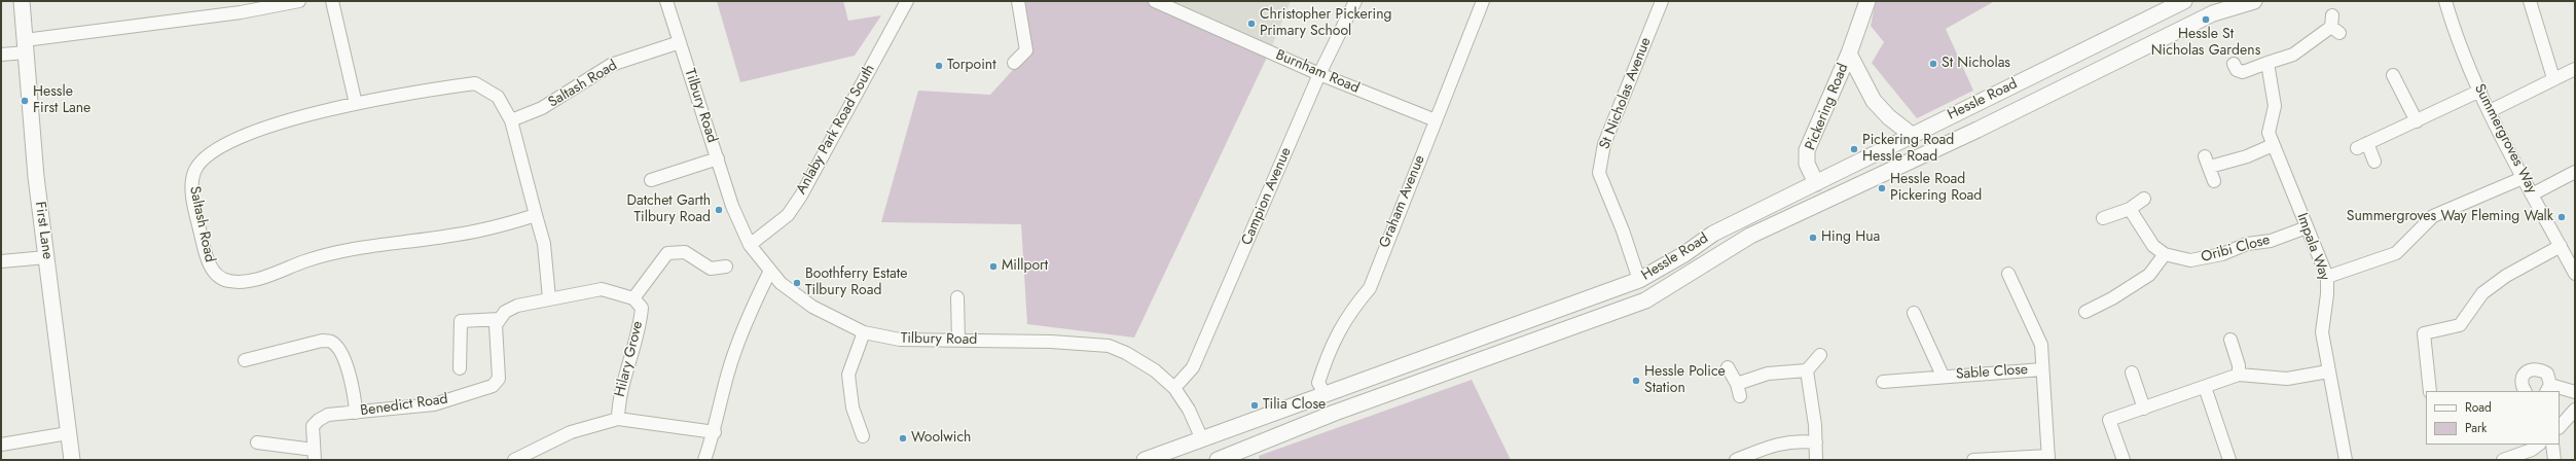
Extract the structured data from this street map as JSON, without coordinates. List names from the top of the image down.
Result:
{
  "streets": {
    "street": [
      "Burnham Road",
      "Saltash Road",
      "St Nicholas Avenue",
      "Hessle Road",
      "Tilbury Road",
      "Pickering Road",
      "Anlaby Park Road South",
      "Summergroves Way",
      "Campion Avenue",
      "Graham Avenue",
      "First Lane",
      "Impala Way",
      "Oribi Close",
      "Hilary Grove",
      "Sable Close",
      "Benedict Road"
    ]
  },
  "crossings": [
    ["Burnham Road", "Campion Avenue"],
    ["Burnham Road", "Graham Avenue"],
    ["Saltash Road", "Tilbury Road"],
    ["St Nicholas Avenue", "Hessle Road"],
    ["Hessle Road", "Tilbury Road"],
    ["Hessle Road", "Pickering Road"],
    ["Hessle Road", "Graham Avenue"],
    ["Tilbury Road", "Anlaby Park Road South"],
    ["Tilbury Road", "Campion Avenue"],
    ["Impala Way", "Oribi Close"]
  ],
  "places": [
    "Hessle St Nicholas Gardens",
    "Christopher Pickering Primary School",
    "St Nicholas",
    "Torpoint",
    "Hessle First Lane",
    "Pickering Road Hessle Road",
    "Hessle Road Pickering Road",
    "Datchet Garth Tilbury Road",
    "Summergroves Way Fleming Walk",
    "Hing Hua",
    "Millport",
    "Boothferry Estate Tilbury Road",
    "Hessle Police Station",
    "Tilia Close",
    "Woolwich"
  ],
  "legend": ["Road", "Park"]
}
